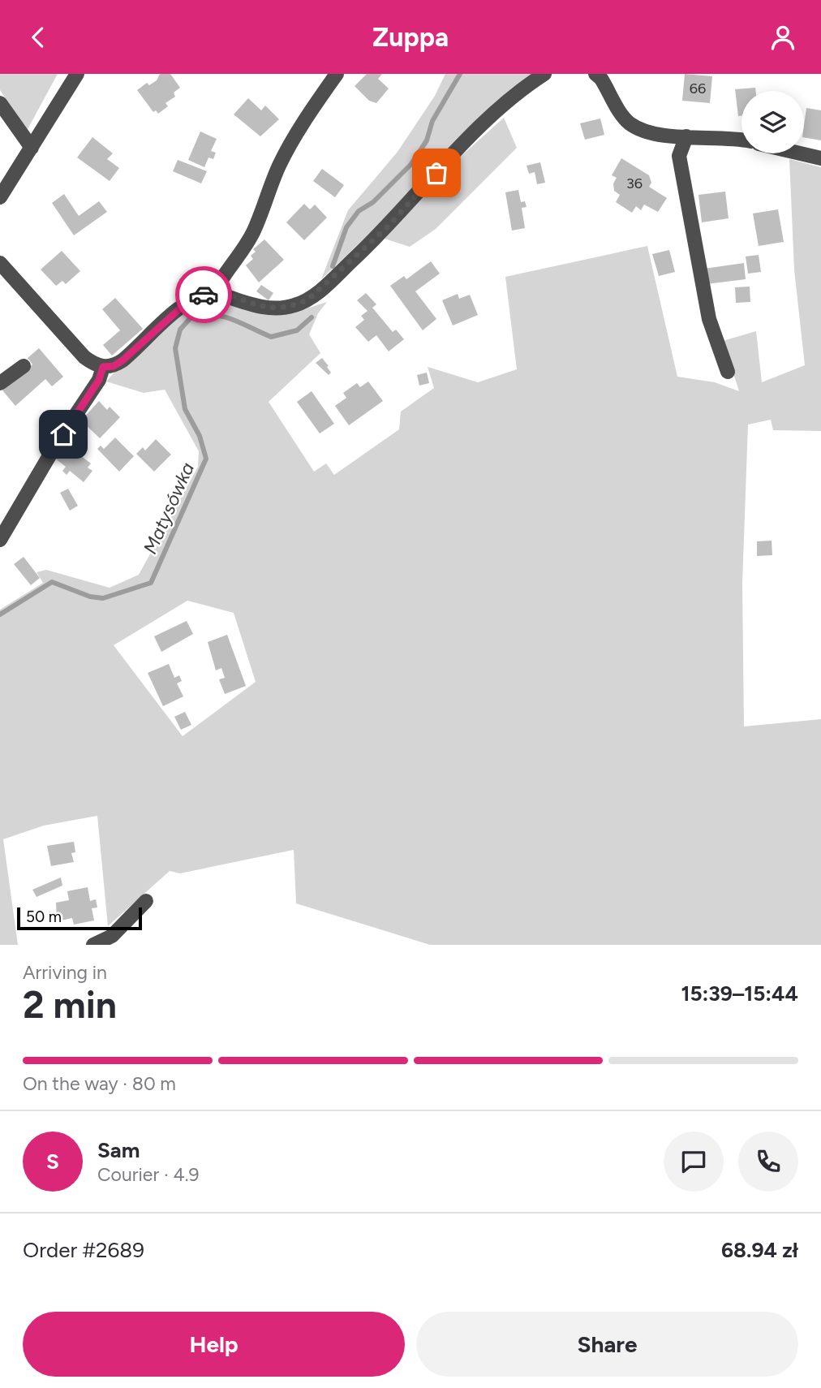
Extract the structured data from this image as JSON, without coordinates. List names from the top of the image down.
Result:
{
  "water": ["Matysówka"],
  "house_numbers": ["66", "36"],
  "scale_bar": "50 m",
  "page": {
    "header": "Zuppa",
    "scale": "50 m",
    "heading": ["2 min", "Arriving in", "15:39–15:44"],
    "panel": [
      "Sam",
      "Courier · 4.9",
      "Order #2689",
      "68.94 zł"
    ],
    "bar": "On the way · 80 m",
    "round": "S",
    "buttons": ["Help", "Share"]
  }
}
